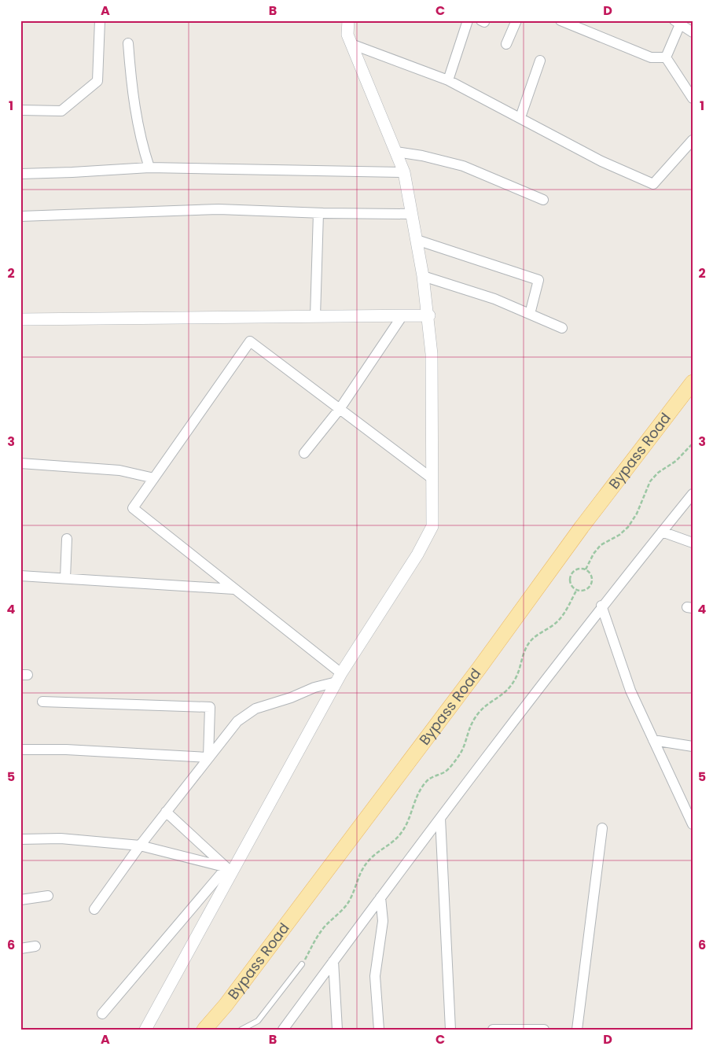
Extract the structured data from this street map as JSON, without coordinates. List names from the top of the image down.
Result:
{
  "streets": {
    "main road": ["Bypass Road"]
  },
  "grid": {
    "columns": [
      "A",
      "B",
      "C",
      "D"
    ],
    "rows": [
      "1",
      "2",
      "3",
      "4",
      "5",
      "6"
    ]
  }
}
